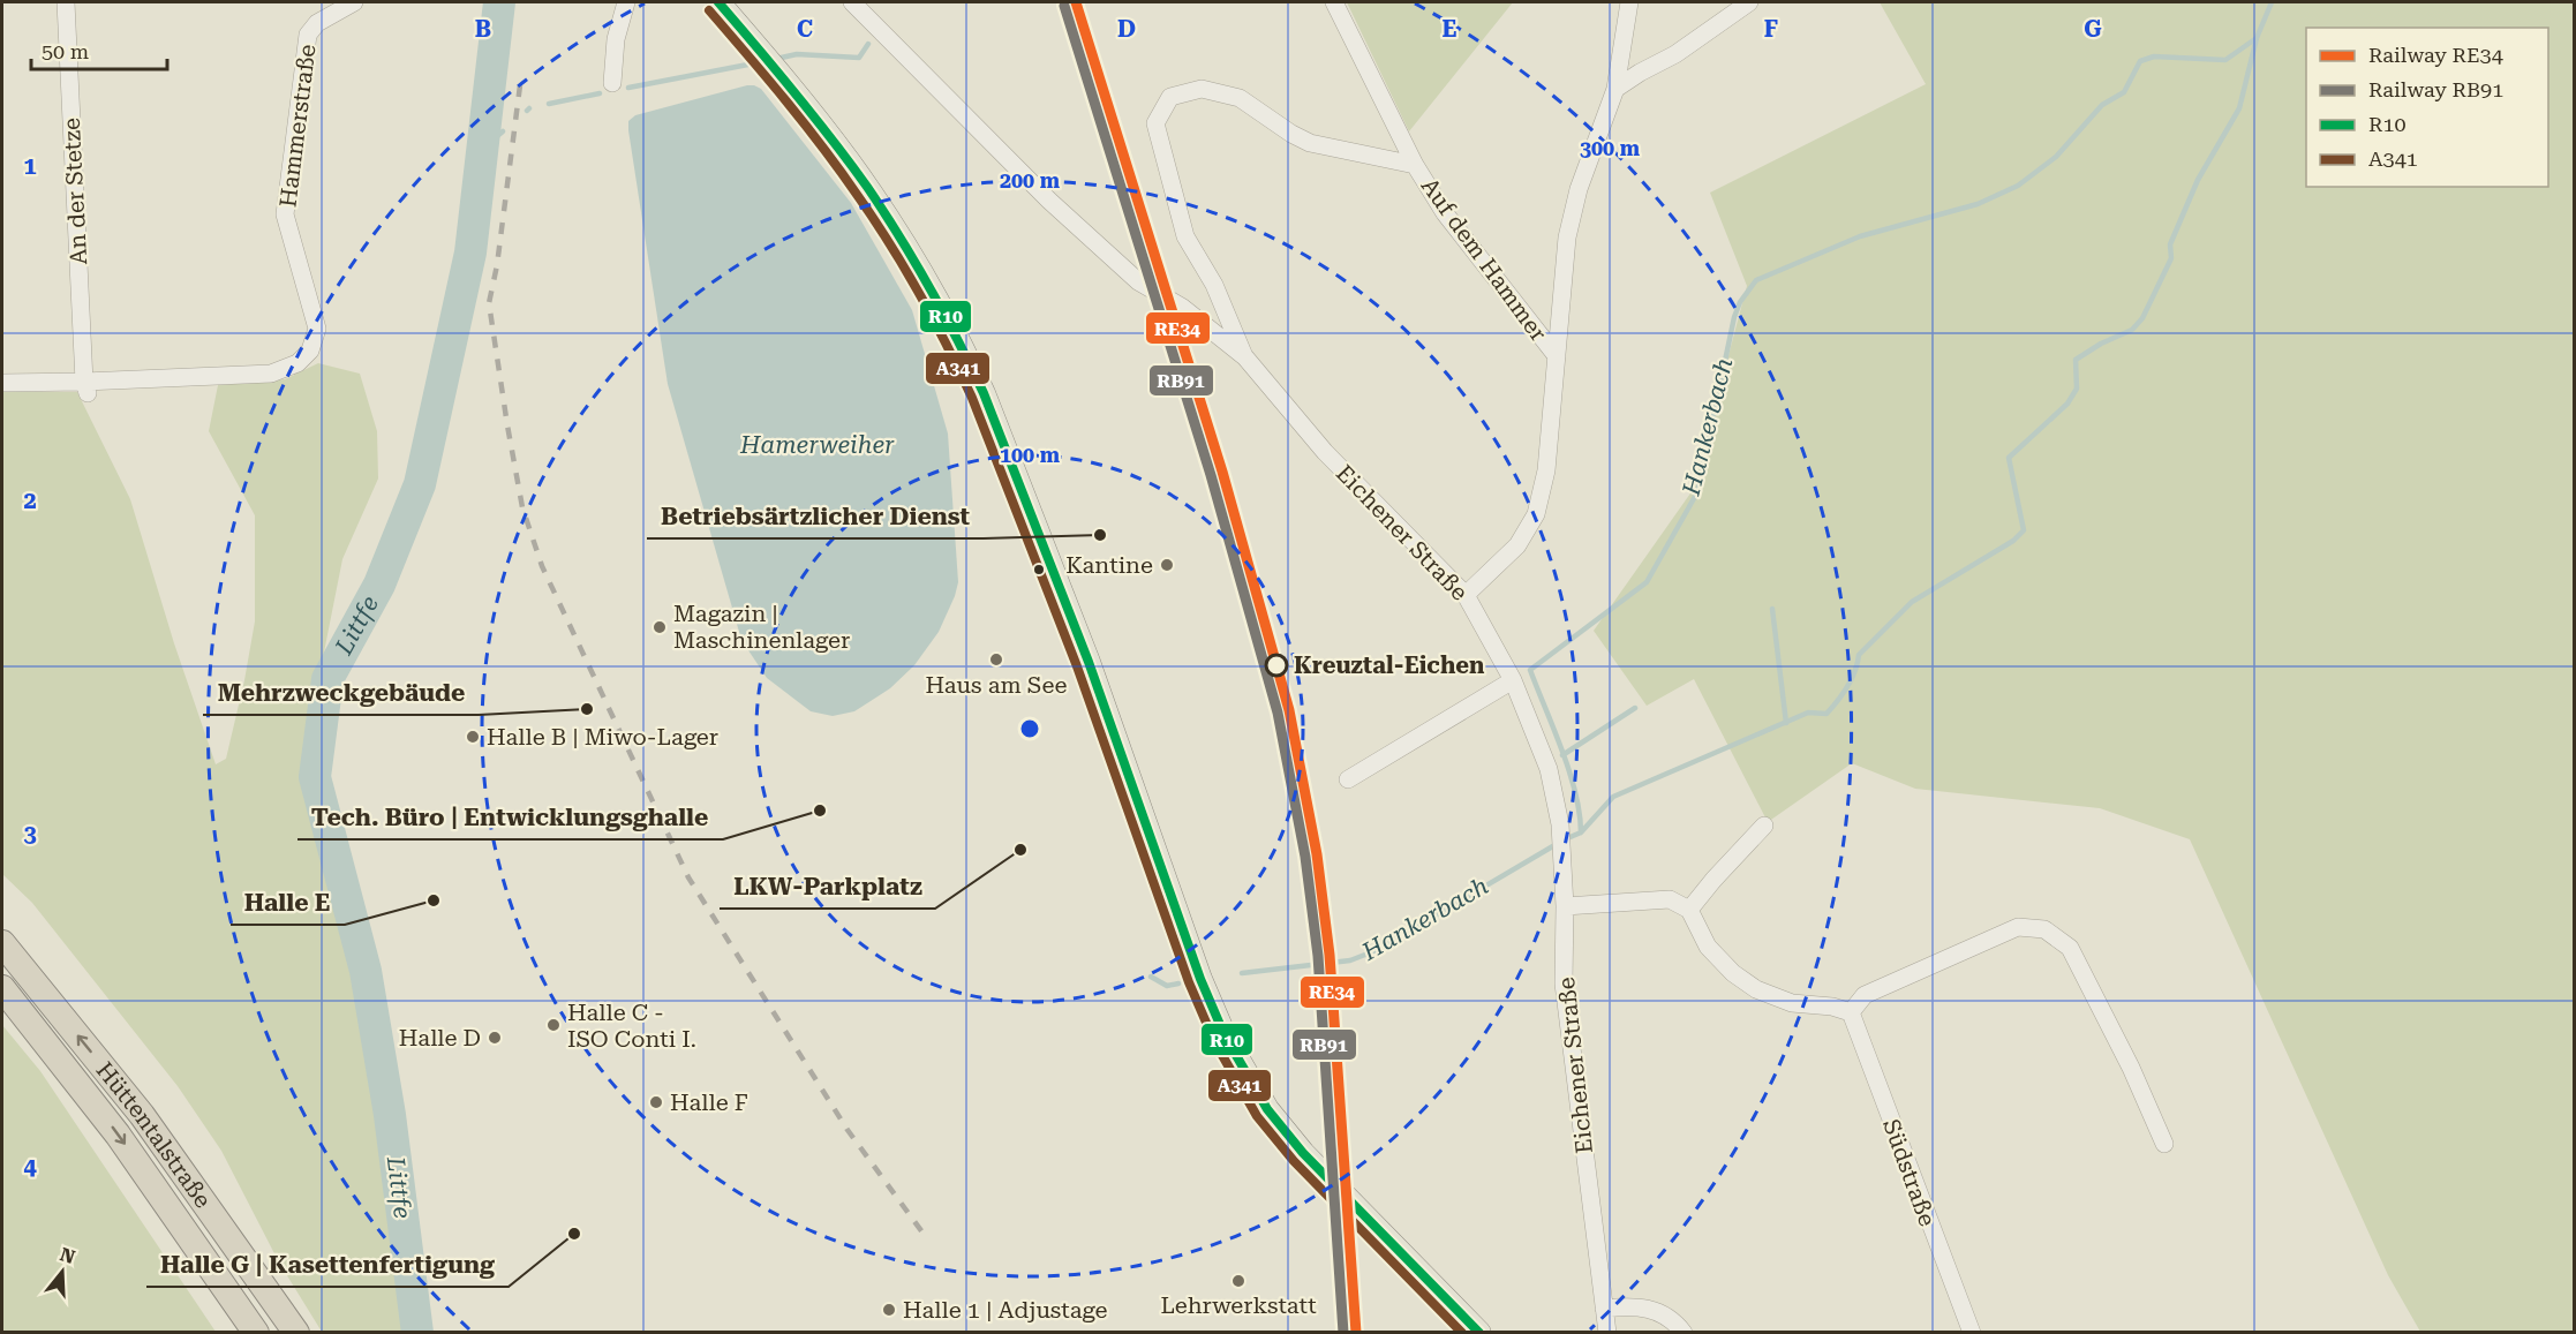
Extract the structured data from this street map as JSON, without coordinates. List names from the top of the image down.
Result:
{
  "streets": {
    "highway": ["Hüttentalstraße"],
    "street": [
      "Hammerstraße",
      "An der Stetze",
      "Auf dem Hammer",
      "Eichener Straße",
      "Südstraße"
    ]
  },
  "crossings": [
    ["Hammerstraße", "An der Stetze"],
    ["Auf dem Hammer", "Eichener Straße"]
  ],
  "water": ["Hankerbach", "Hamerweiher", "Littfe"],
  "places": [
    "Betriebsärtzlicher Dienst",
    "Kantine",
    "Magazin | Maschinenlager",
    "Haus am See",
    "Kreuztal-Eichen",
    "Mehrzweckgebäude",
    "Halle B | Miwo-Lager",
    "Tech. Büro | Entwicklungsghalle",
    "LKW-Parkplatz",
    "Halle E",
    "Halle C - ISO Conti I.",
    "Halle D",
    "Halle F",
    "Halle G | Kasettenfertigung",
    "Lehrwerkstatt",
    "Halle 1 | Adjustage"
  ],
  "lines": [
    "rail line RE34",
    "transit line R10",
    "rail line RB91",
    "transit line A341"
  ],
  "legend": [
    "Railway RE34",
    "Railway RB91",
    "R10",
    "A341"
  ],
  "scale_bar": "50 m",
  "north": "top",
  "grid": {
    "columns": [
      "B",
      "C",
      "D",
      "E",
      "F",
      "G"
    ],
    "rows": [
      "1",
      "2",
      "3",
      "4"
    ]
  },
  "rings": ["300 m", "200 m", "100 m"]
}
